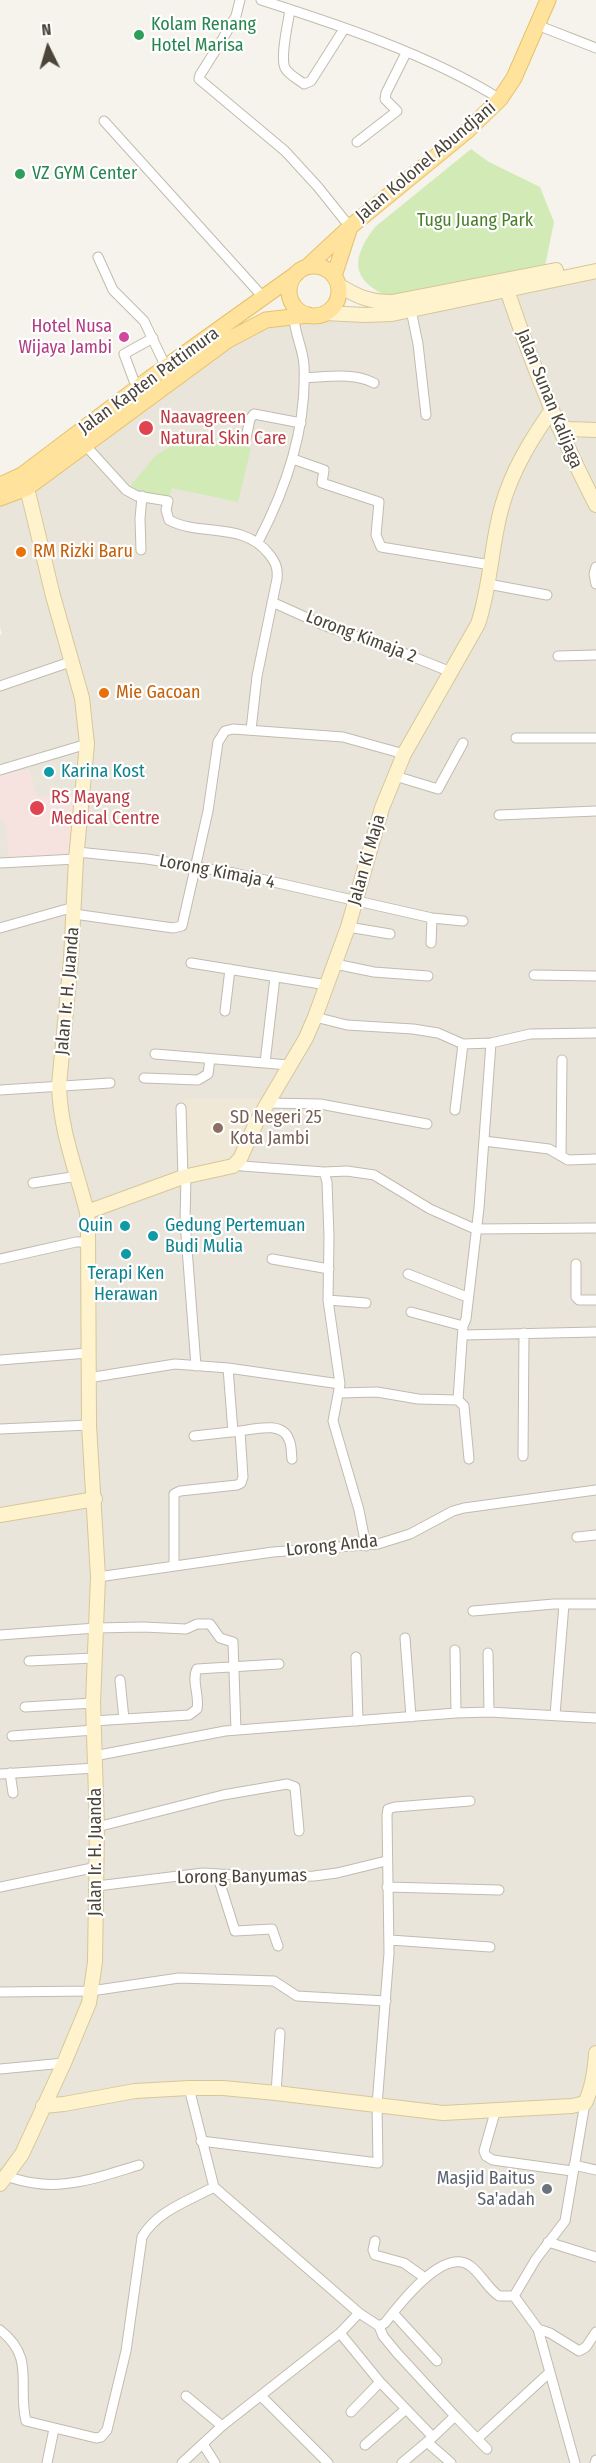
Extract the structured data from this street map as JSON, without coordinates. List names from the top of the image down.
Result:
{
  "streets": {
    "main road": [
      "Jalan Kolonel Abundjani",
      "Jalan Kapten Pattimura",
      "Jalan Sunan Kalijaga",
      "Jalan Ki Maja",
      "Jalan Ir. H. Juanda"
    ],
    "street": [
      "Lorong Kimaja 2",
      "Lorong Kimaja 4",
      "Lorong Anda",
      "Lorong Banyumas"
    ]
  },
  "crossings": [
    ["Jalan Kolonel Abundjani", "Jalan Kapten Pattimura"],
    ["Jalan Kapten Pattimura", "Jalan Ir. H. Juanda"],
    ["Jalan Sunan Kalijaga", "Jalan Ki Maja"],
    ["Lorong Kimaja 2", "Jalan Ki Maja"],
    ["Jalan Ki Maja", "Lorong Kimaja 4"],
    ["Lorong Kimaja 4", "Jalan Ir. H. Juanda"],
    ["Jalan Ir. H. Juanda", "Lorong Anda"],
    ["Jalan Ir. H. Juanda", "Lorong Banyumas"]
  ],
  "parks": ["Tugu Juang Park"],
  "places": [
    "Kolam Renang Hotel Marisa",
    "VZ GYM Center",
    "Hotel Nusa Wijaya Jambi",
    "Naavagreen Natural Skin Care",
    "RM Rizki Baru",
    "Mie Gacoan",
    "Karina Kost",
    "RS Mayang Medical Centre",
    "SD Negeri 25 Kota Jambi",
    "Quin",
    "Gedung Pertemuan Budi Mulia",
    "Terapi Ken Herawan",
    "Masjid Baitus Sa'adah"
  ],
  "north": "top"
}
